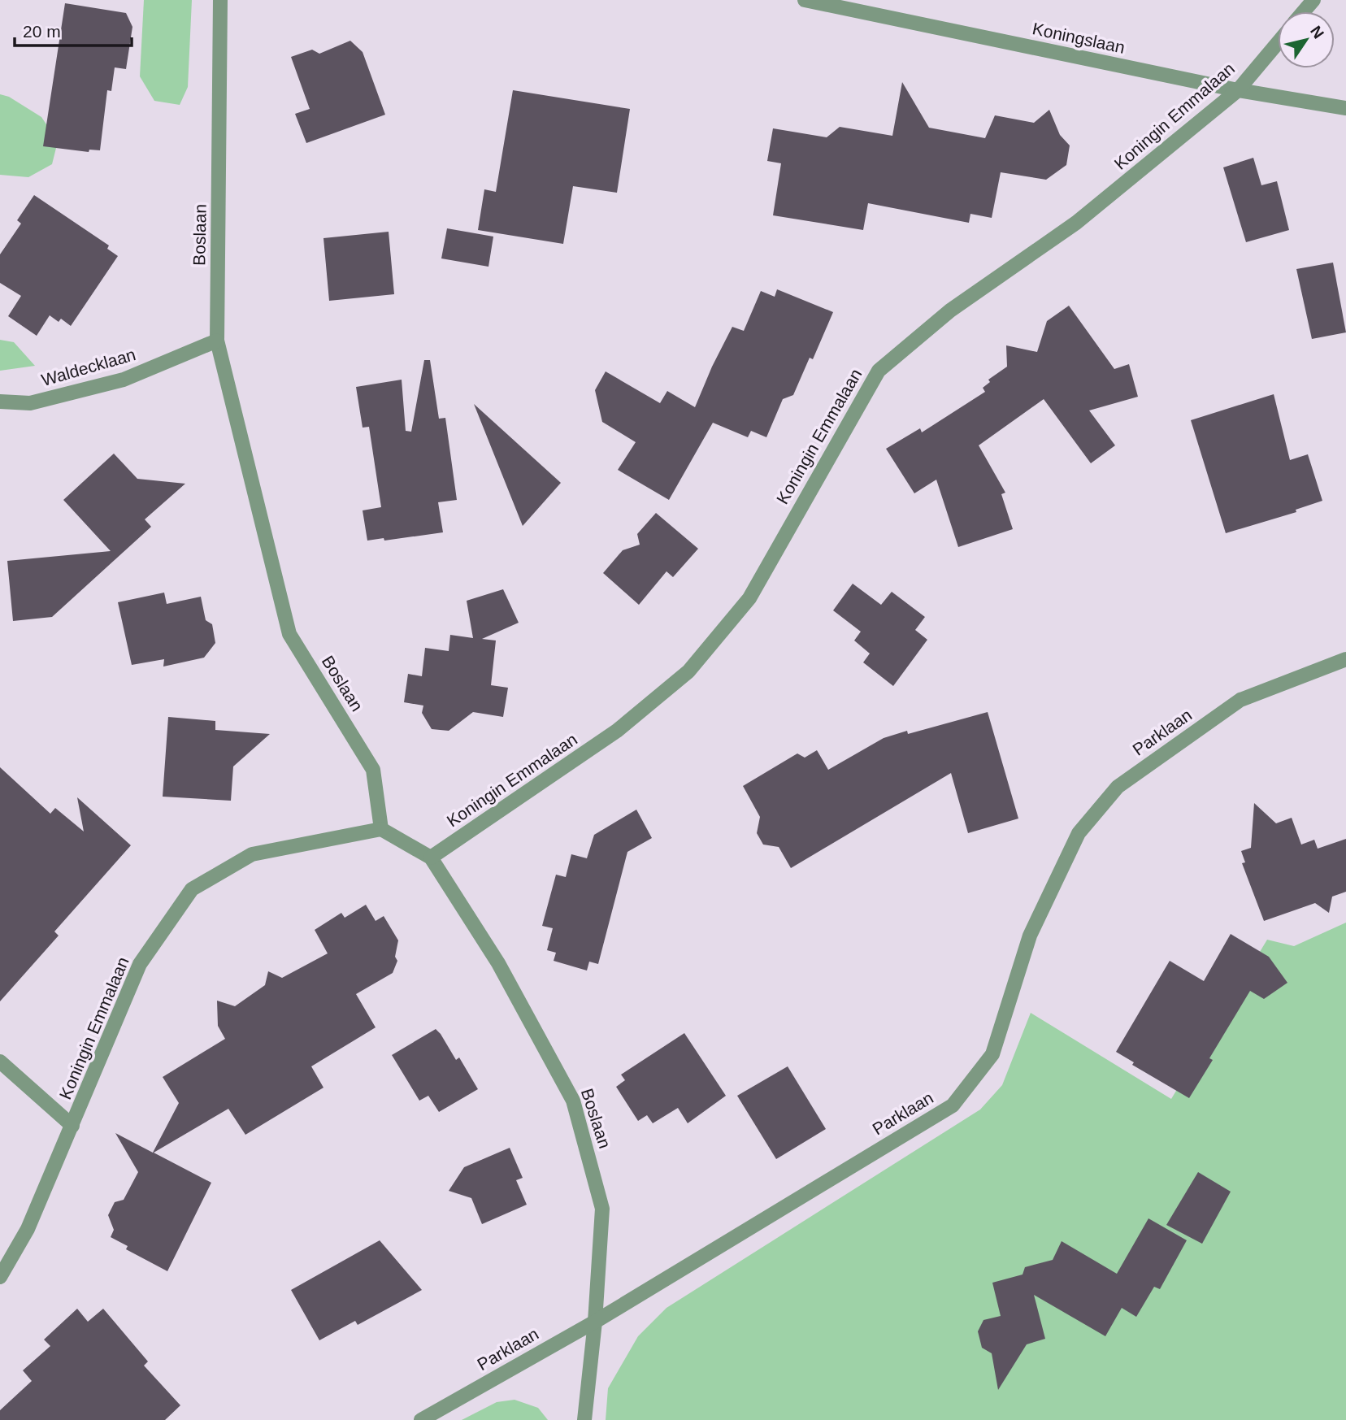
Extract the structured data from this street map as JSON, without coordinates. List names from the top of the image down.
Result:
{
  "streets": {
    "street": [
      "Koningslaan",
      "Koningin Emmalaan",
      "Boslaan",
      "Waldecklaan",
      "Parklaan"
    ]
  },
  "crossings": [
    ["Koningslaan", "Koningin Emmalaan"],
    ["Koningin Emmalaan", "Boslaan"],
    ["Boslaan", "Waldecklaan"],
    ["Boslaan", "Parklaan"]
  ],
  "scale_bar": "20 m",
  "north": "top right"
}
